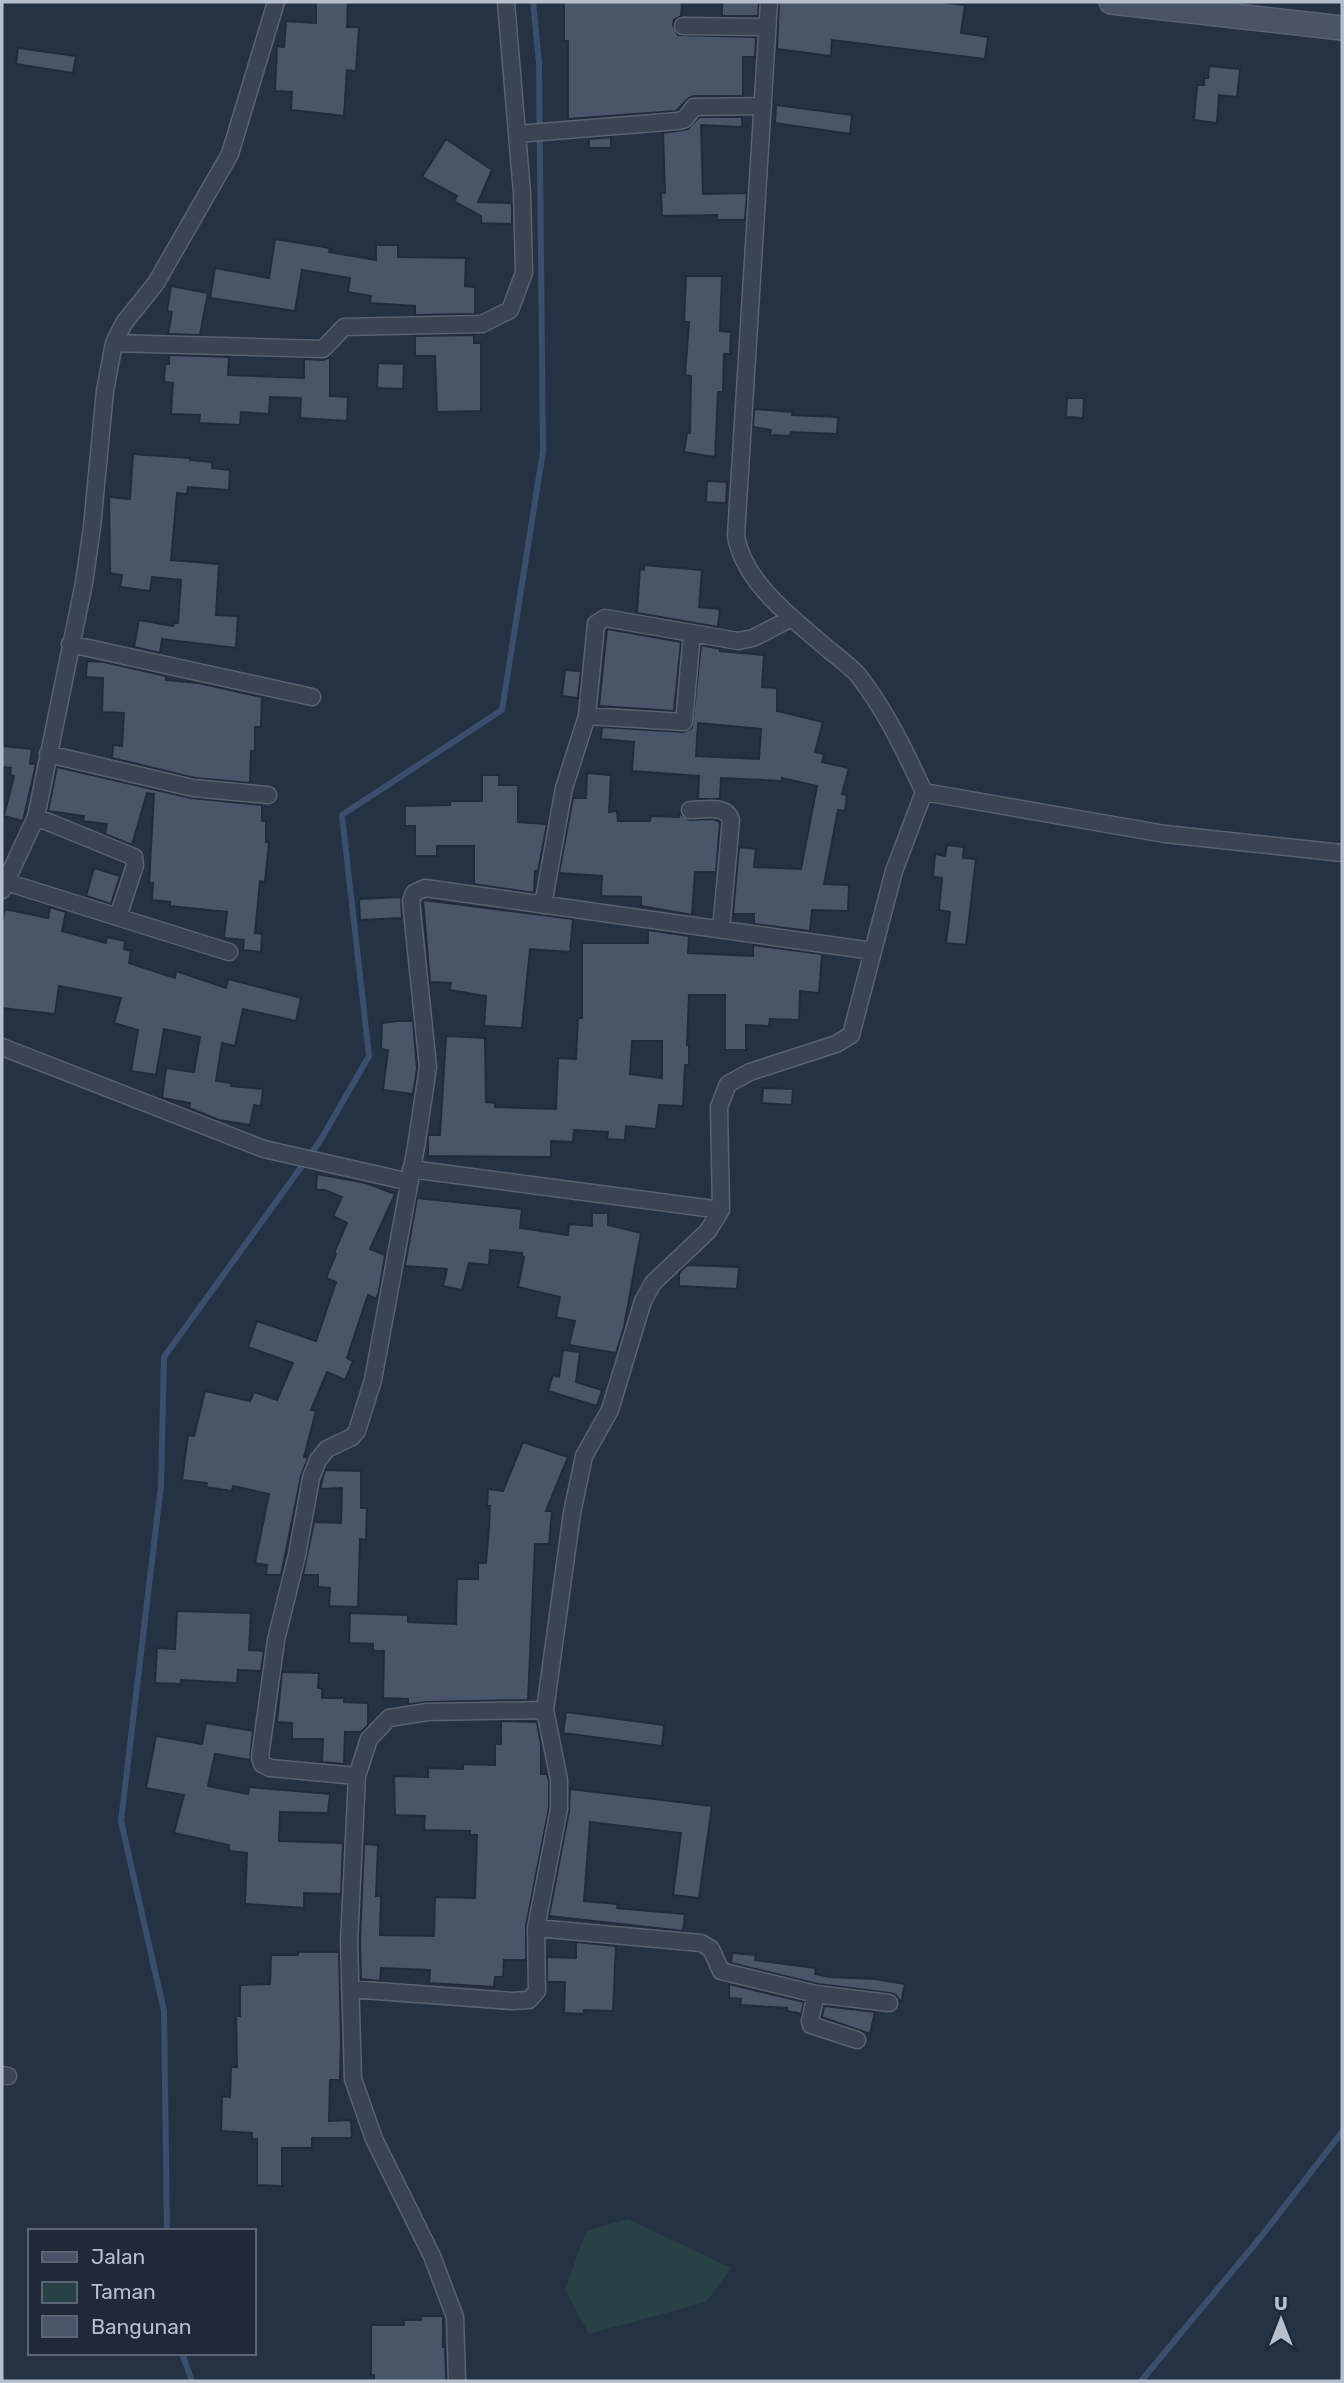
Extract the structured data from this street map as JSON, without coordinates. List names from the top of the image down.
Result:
{
  "legend": ["Jalan", "Taman", "Bangunan"],
  "north": "top"
}
